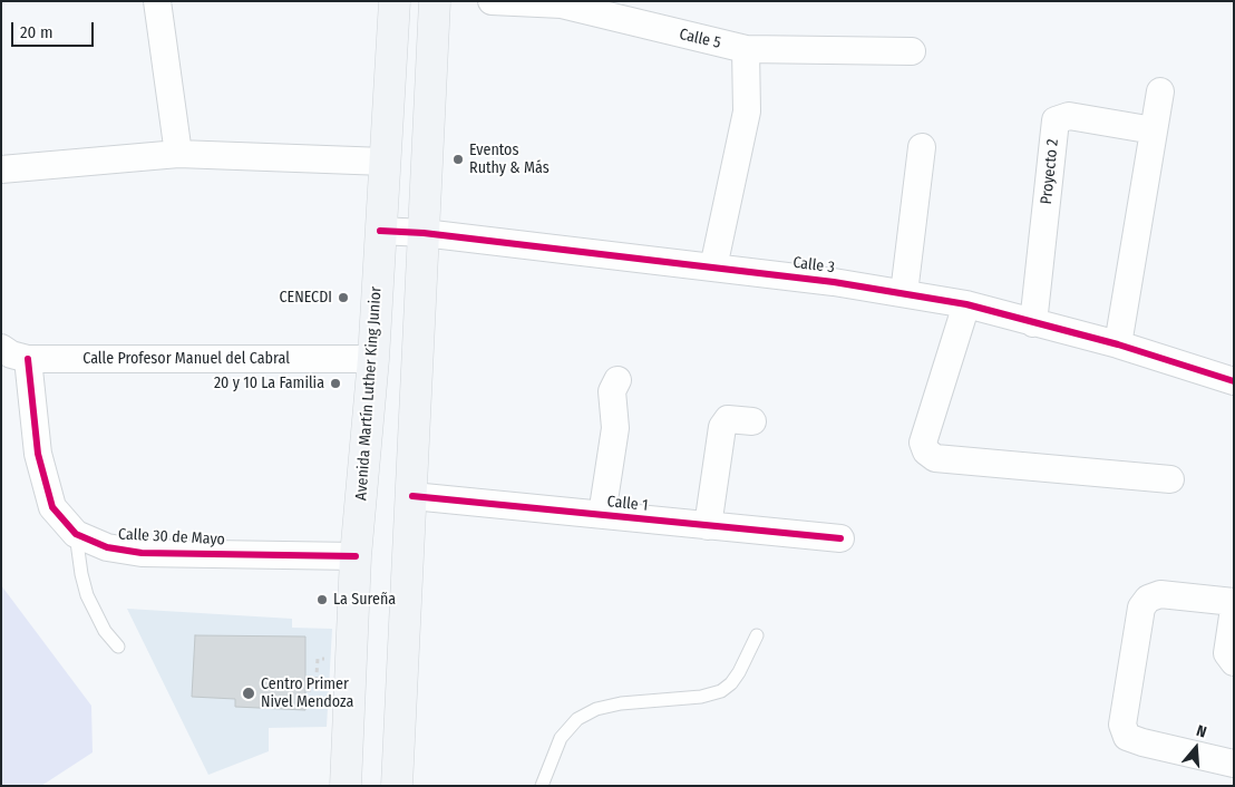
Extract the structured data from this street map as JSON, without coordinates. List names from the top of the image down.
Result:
{
  "streets": {
    "main road": ["Avenida Martín Luther King Junior"],
    "street": [
      "Calle 5",
      "Proyecto 2",
      "Calle 3",
      "Calle Profesor Manuel del Cabral",
      "Calle 1",
      "Calle 30 de Mayo"
    ]
  },
  "crossings": [
    ["Proyecto 2", "Calle 3"],
    ["Calle 3", "Avenida Martín Luther King Junior"],
    ["Calle Profesor Manuel del Cabral", "Avenida Martín Luther King Junior"],
    ["Calle Profesor Manuel del Cabral", "Calle 30 de Mayo"],
    ["Avenida Martín Luther King Junior", "Calle 30 de Mayo"]
  ],
  "places": [
    "Eventos Ruthy & Más",
    "CENECDI",
    "20 y 10 La Familia",
    "La Sureña",
    "Centro Primer Nivel Mendoza"
  ],
  "scale_bar": "20 m",
  "north": "top"
}
